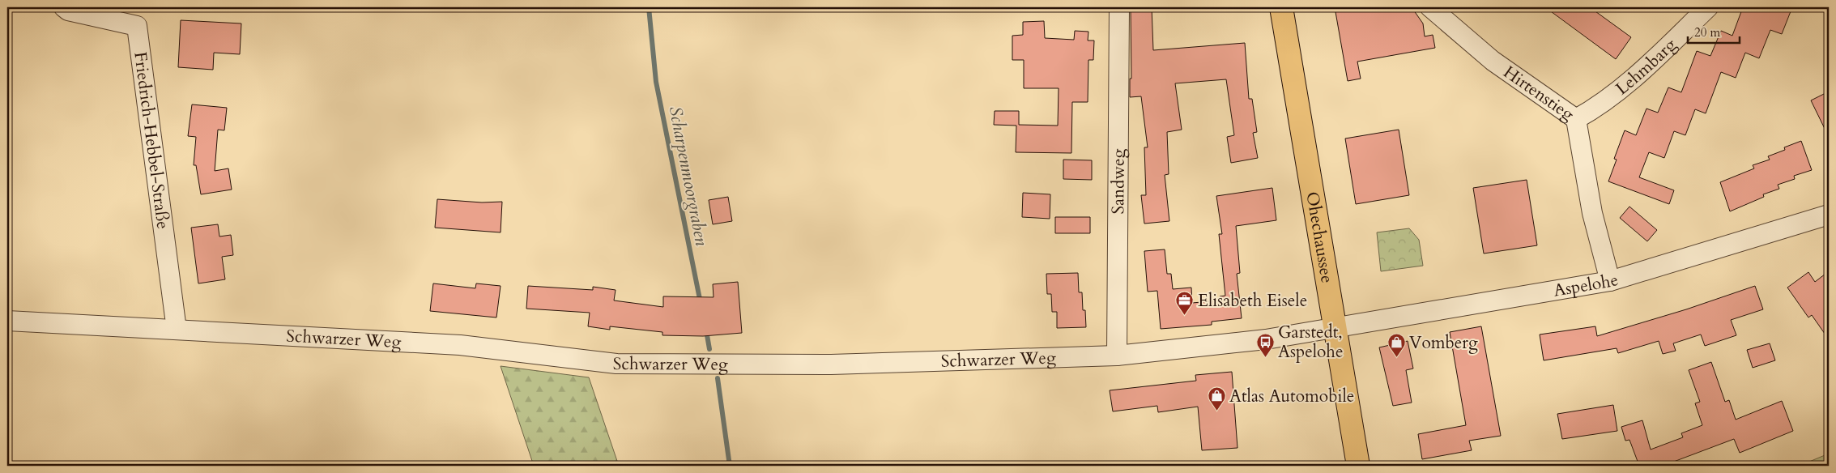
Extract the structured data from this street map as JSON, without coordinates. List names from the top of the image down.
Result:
{
  "streets": {
    "main road": ["Ohechaussee"],
    "street": [
      "Lehmbarg",
      "Hirtenstieg",
      "Friedrich-Hebbel-Straße",
      "Sandweg",
      "Aspelohe",
      "Schwarzer Weg"
    ]
  },
  "crossings": [
    ["Lehmbarg", "Hirtenstieg"],
    ["Hirtenstieg", "Aspelohe"],
    ["Friedrich-Hebbel-Straße", "Schwarzer Weg"],
    ["Sandweg", "Schwarzer Weg"],
    ["Ohechaussee", "Aspelohe"],
    ["Ohechaussee", "Schwarzer Weg"],
    ["Aspelohe", "Schwarzer Weg"]
  ],
  "water": ["Scharpenmoorgraben"],
  "places": {
    "office": ["Elisabeth Eisele"],
    "bus stop": ["Garstedt, Aspelohe"],
    "shop": ["Vomberg", "Atlas Automobile"]
  },
  "scale_bar": "20 m"
}
